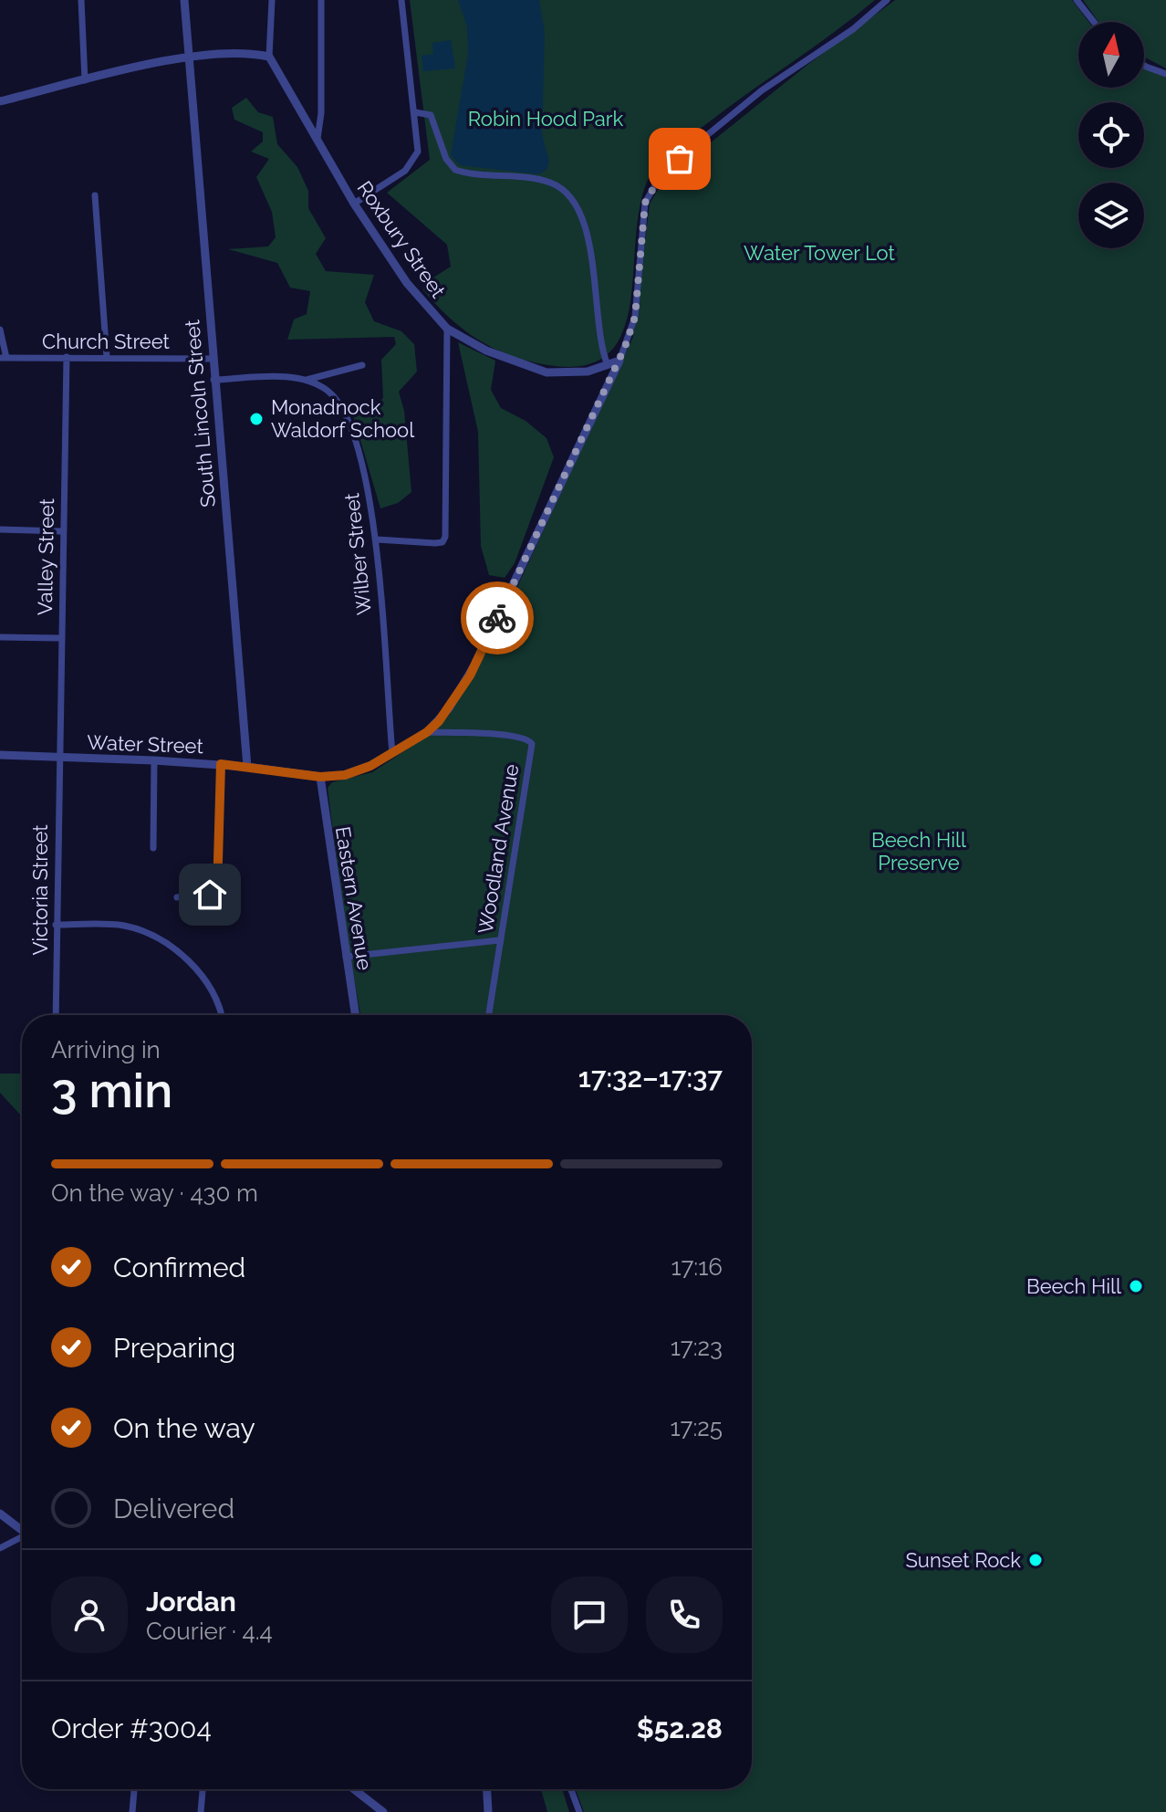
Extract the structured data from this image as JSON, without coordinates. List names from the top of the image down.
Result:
{
  "streets": {
    "street": [
      "Roxbury Street",
      "Church Street",
      "South Lincoln Street",
      "Wilber Street",
      "Valley Street",
      "Water Street",
      "Woodland Avenue",
      "Victoria Street",
      "Eastern Avenue"
    ]
  },
  "crossings": [
    ["Roxbury Street", "Water Street"],
    ["Church Street", "South Lincoln Street"],
    ["Church Street", "Valley Street"],
    ["South Lincoln Street", "Water Street"],
    ["Wilber Street", "Water Street"],
    ["Valley Street", "Water Street"],
    ["Valley Street", "Victoria Street"],
    ["Water Street", "Woodland Avenue"],
    ["Water Street", "Victoria Street"],
    ["Water Street", "Eastern Avenue"]
  ],
  "parks": ["Robin Hood Park", "Water Tower Lot", "Beech Hill Preserve"],
  "places": ["Monadnock Waldorf School", "Beech Hill", "Sunset Rock"],
  "north": "top",
  "page": {
    "heading": ["3 min", "Arriving in", "17:32–17:37"],
    "panel": [
      "Jordan",
      "Courier · 4.4",
      "Order #3004",
      "$52.28"
    ],
    "bar": "On the way · 430 m",
    "list": [
      ["Confirmed", "17:16"],
      ["Preparing", "17:23"],
      ["On the way", "17:25"],
      "Delivered"
    ]
  }
}
